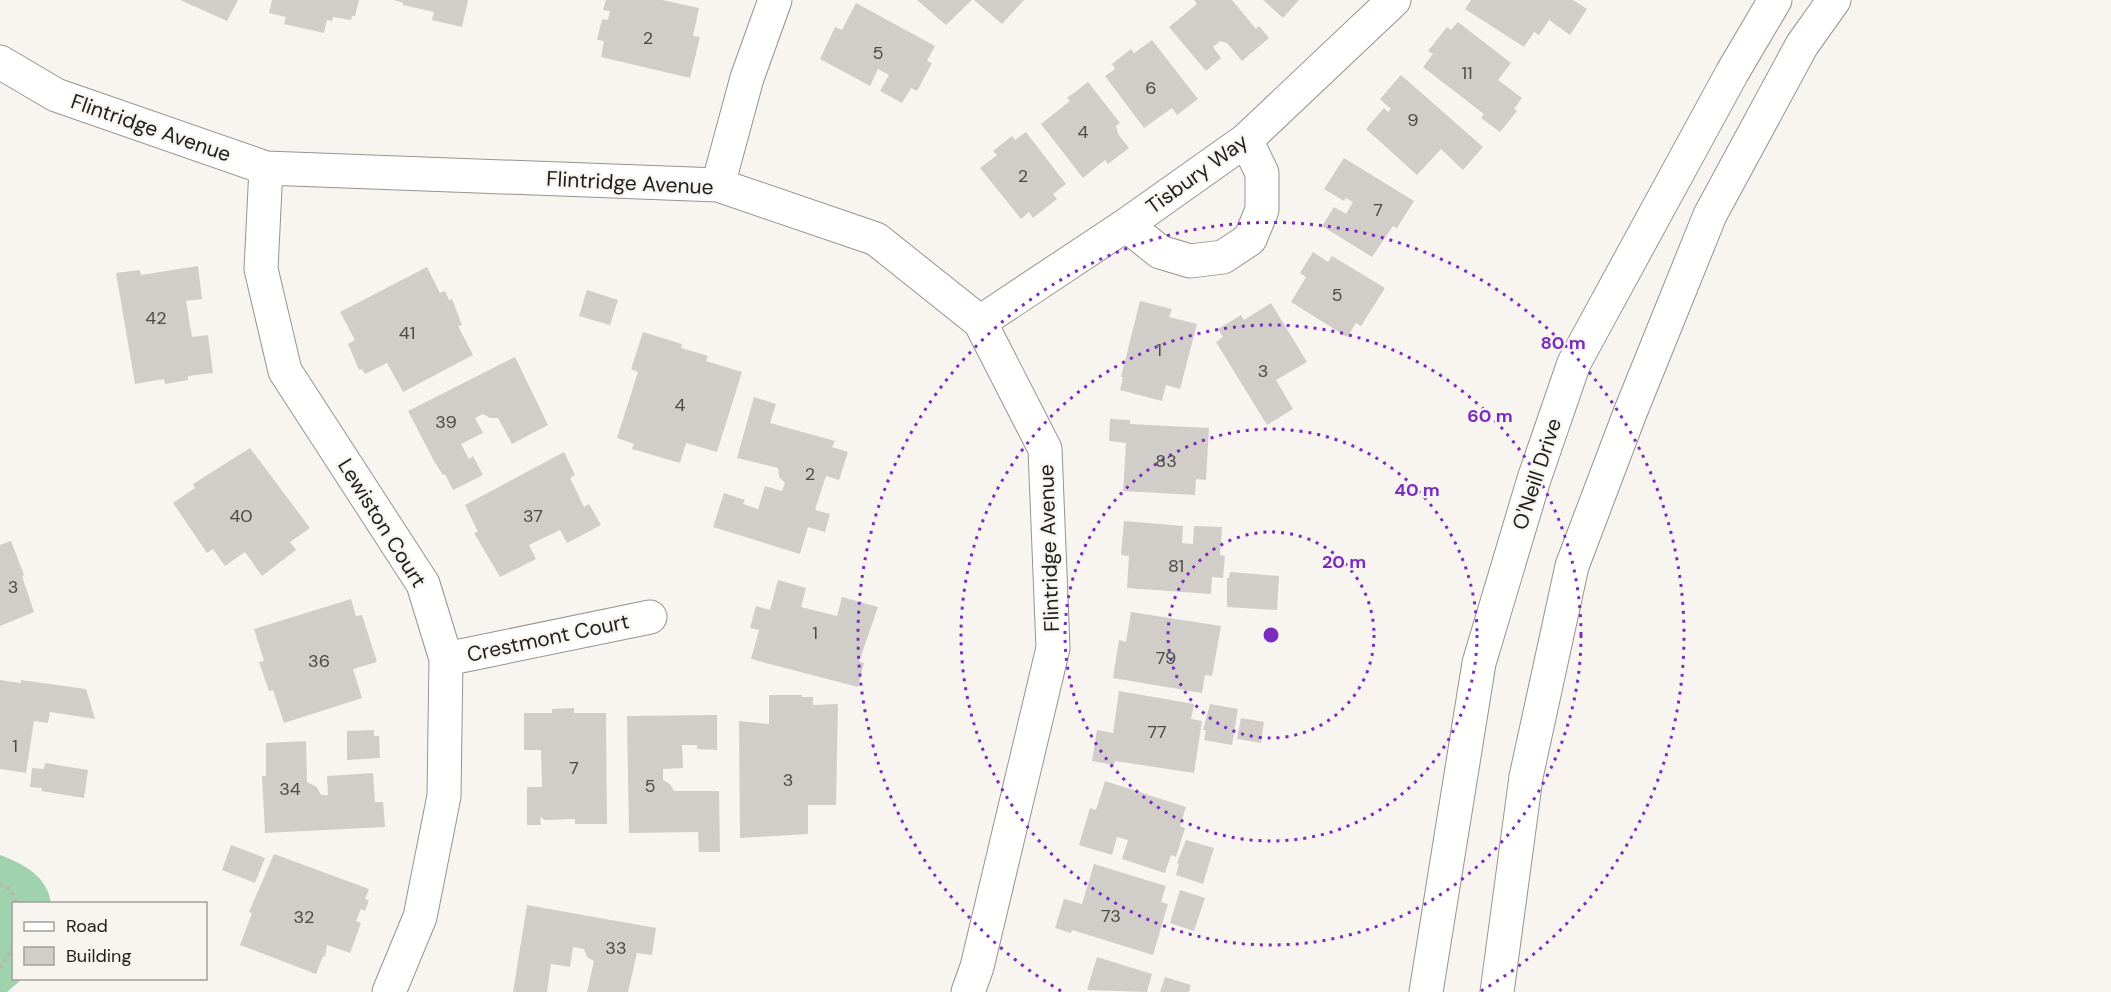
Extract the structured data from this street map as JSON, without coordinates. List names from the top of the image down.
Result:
{
  "streets": {
    "street": [
      "Flintridge Avenue",
      "Tisbury Way",
      "O'Neill Drive",
      "Lewiston Court",
      "Crestmont Court"
    ]
  },
  "crossings": [
    ["Flintridge Avenue", "Tisbury Way"],
    ["Flintridge Avenue", "Lewiston Court"],
    ["Lewiston Court", "Crestmont Court"]
  ],
  "house_numbers": [
    "2",
    "5",
    "11",
    "6",
    "9",
    "4",
    "2",
    "7",
    "5",
    "42",
    "41",
    "1",
    "3",
    "4",
    "39",
    "83",
    "2",
    "40",
    "37",
    "81",
    "3",
    "1",
    "79",
    "36",
    "77",
    "1",
    "7",
    "3",
    "5",
    "34",
    "73",
    "32",
    "33"
  ],
  "legend": ["Road", "Building"],
  "rings": [
    "80 m",
    "60 m",
    "40 m",
    "20 m"
  ]
}
